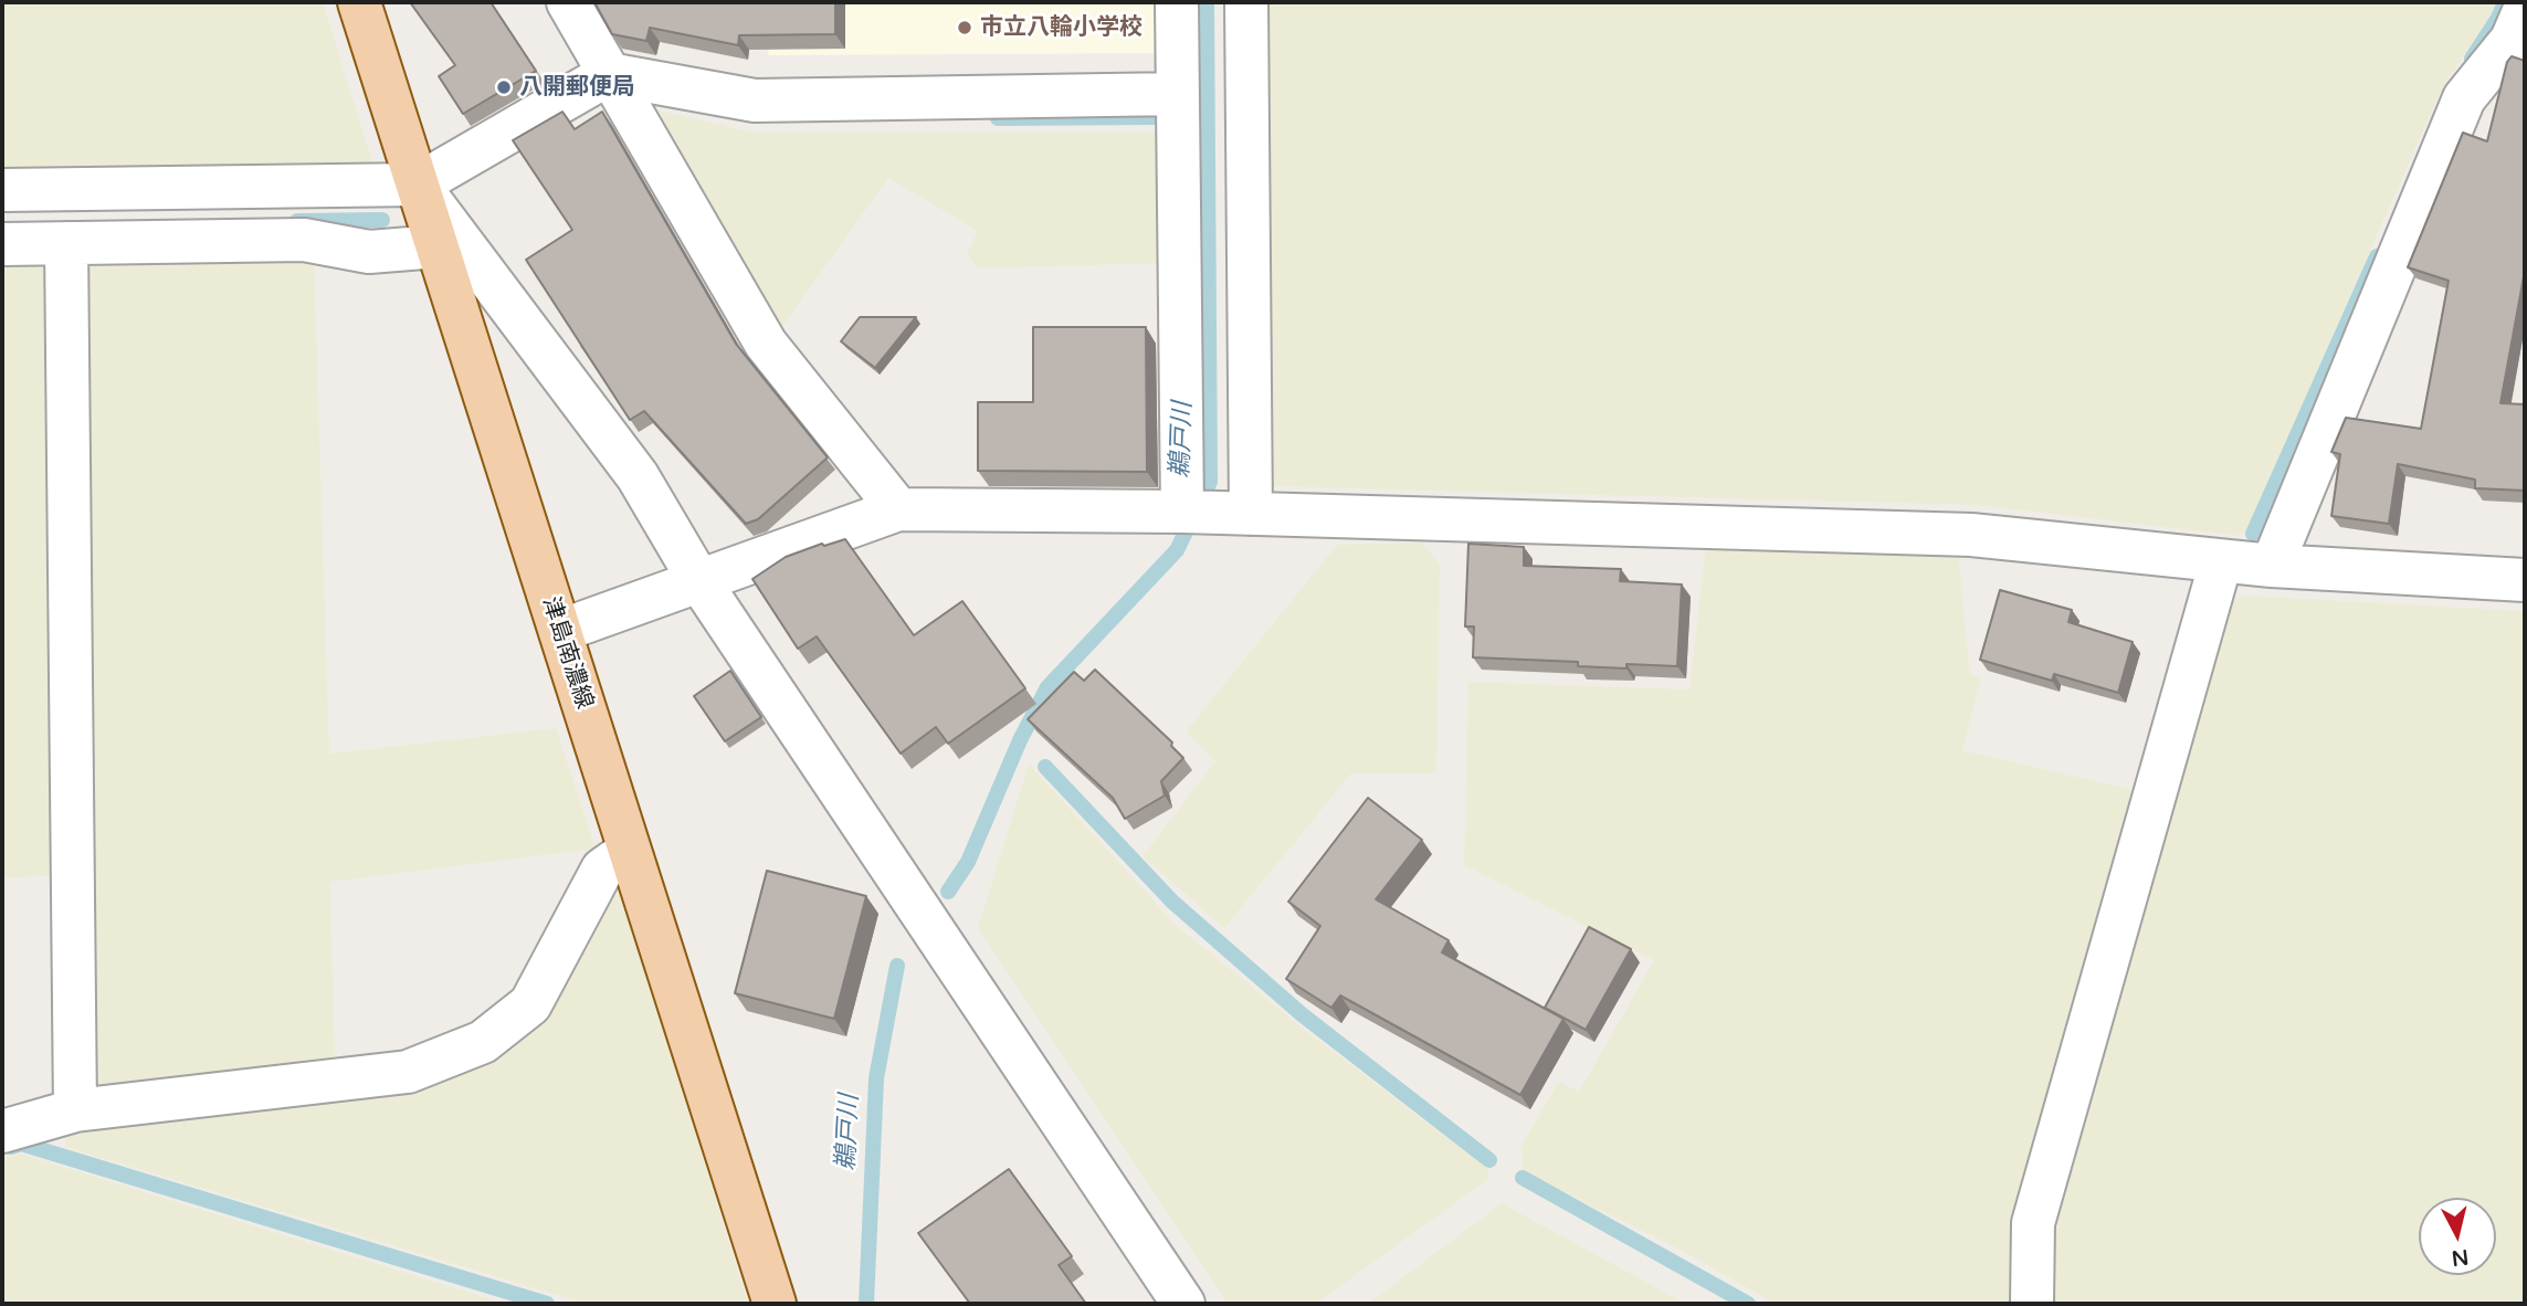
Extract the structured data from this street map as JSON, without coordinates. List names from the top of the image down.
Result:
{
  "streets": {
    "main road": ["津島南濃線"]
  },
  "water": ["鵜戸川"],
  "places": ["市立八輪小学校", "八開郵便局"],
  "north": "bottom"
}
